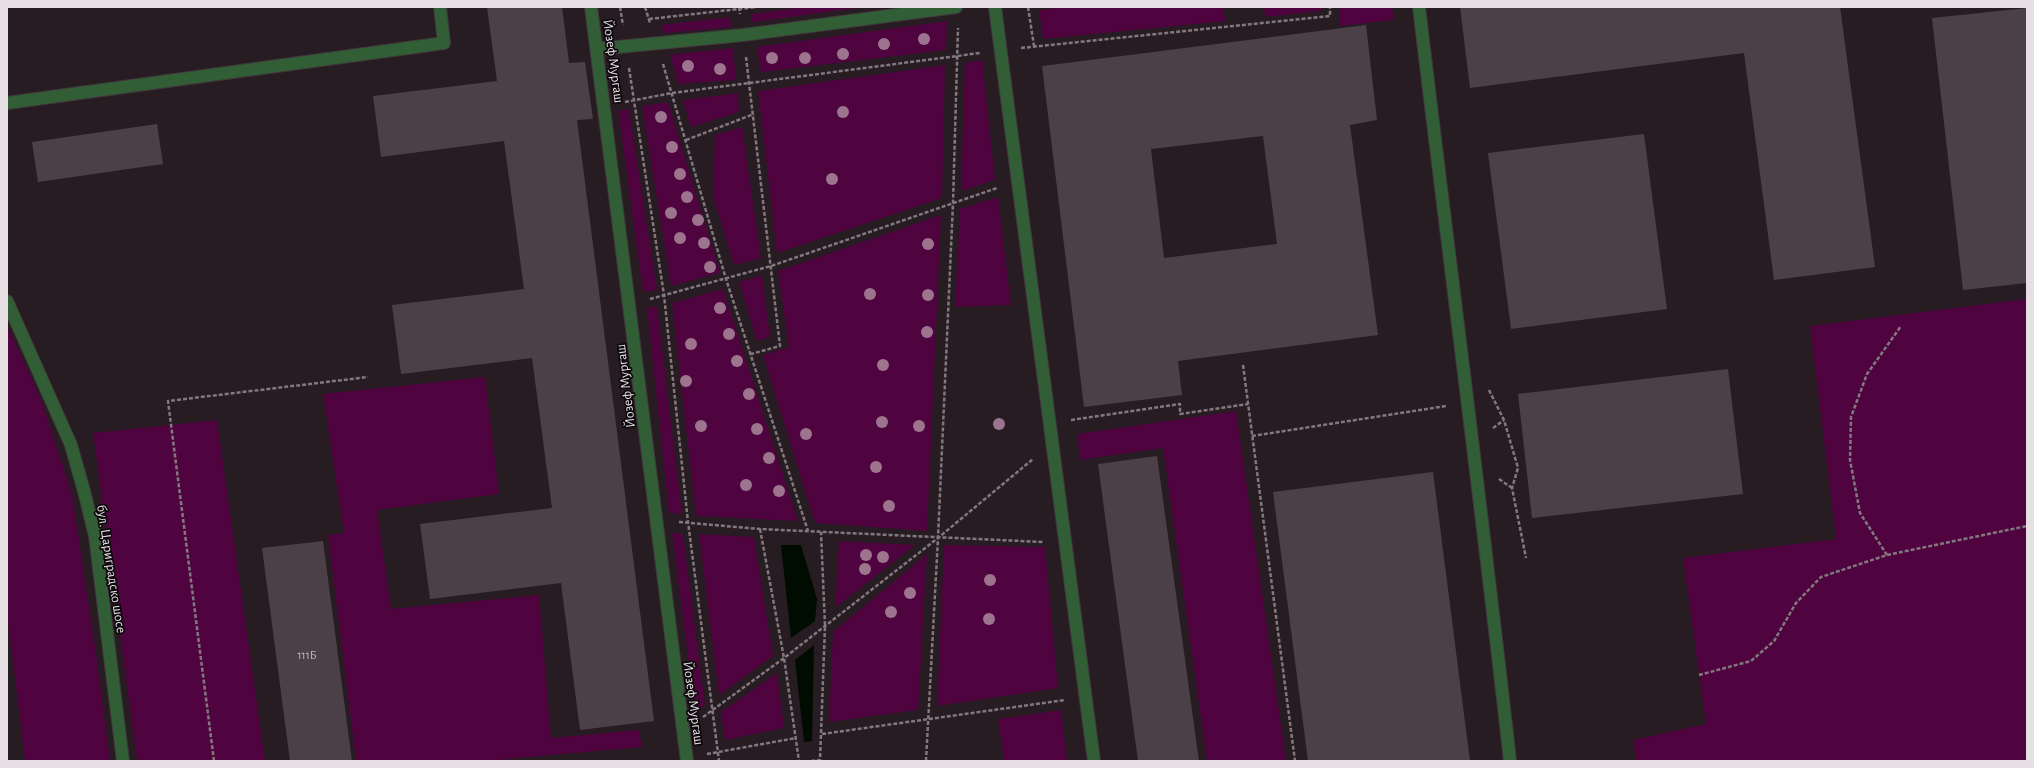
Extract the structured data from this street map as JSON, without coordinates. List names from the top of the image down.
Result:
{
  "streets": {
    "lane": ["Йозеф Мургаш", "бул. Цариградско шосе"]
  },
  "house_numbers": ["111Б"]
}
